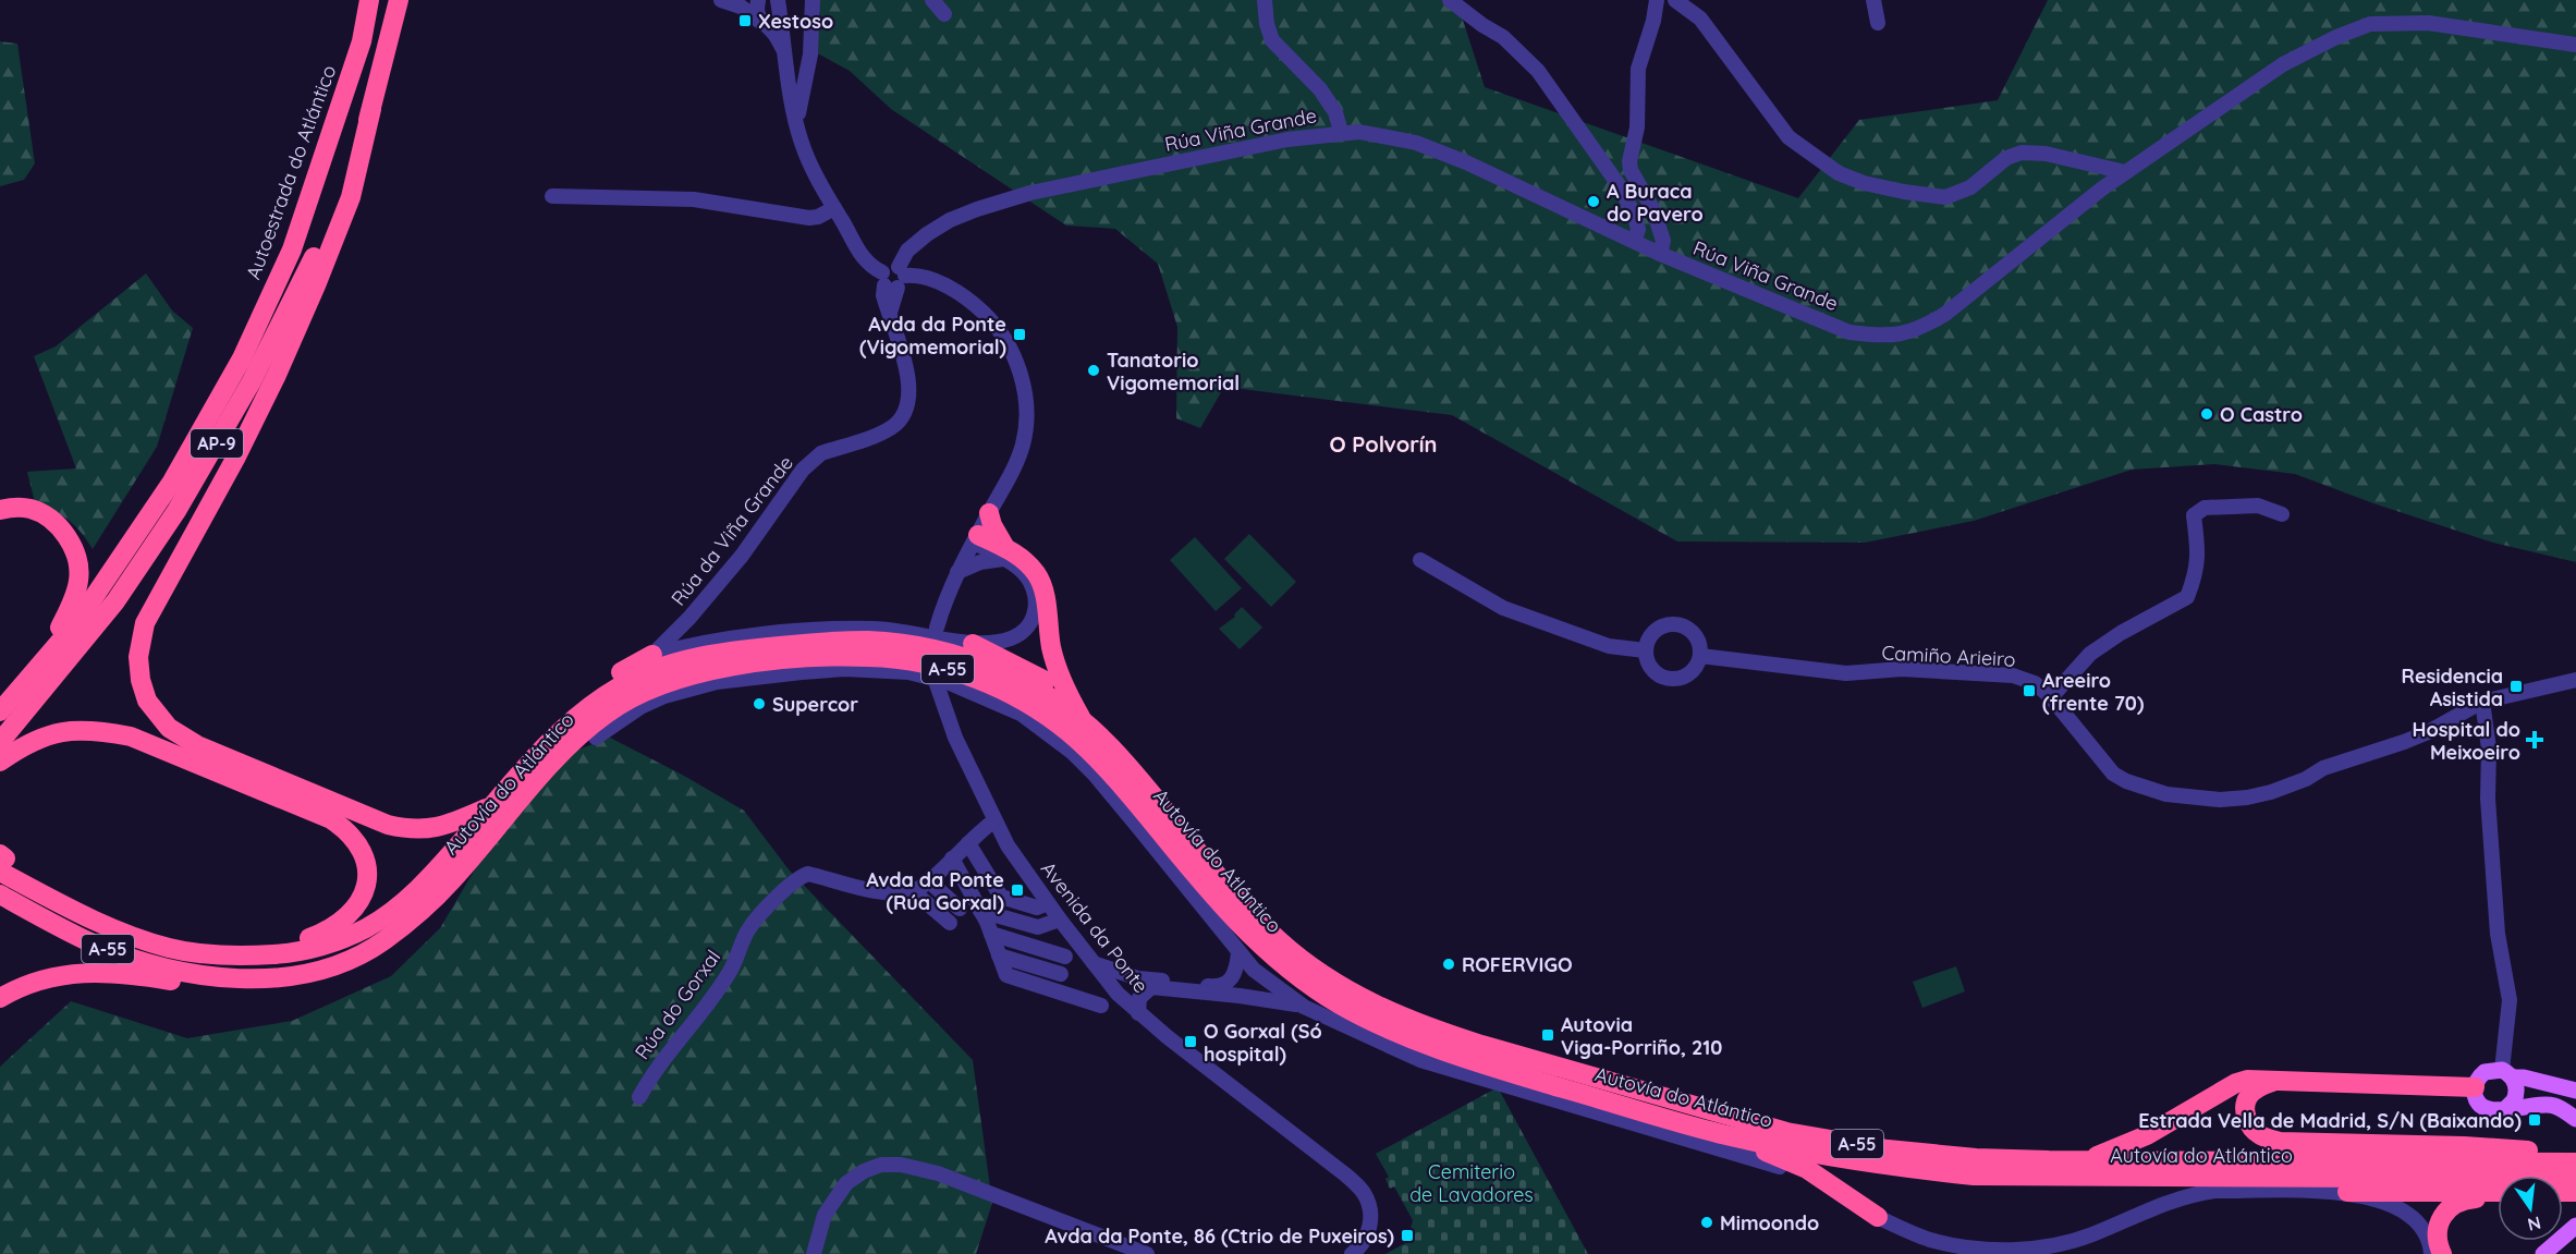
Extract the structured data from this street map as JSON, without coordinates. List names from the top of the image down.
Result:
{
  "streets": {
    "highway": [
      "Autoestrada do Atlántico",
      "AP-9",
      "A-55",
      "Autovía do Atlántico"
    ],
    "street": [
      "Rúa Viña Grande",
      "Rúa da Viña Grande",
      "Camiño Arieiro",
      "Avenida da Ponte",
      "Rúa do Gorxal"
    ]
  },
  "crossings": [
    ["Rúa Viña Grande", "Rúa da Viña Grande"]
  ],
  "districts": ["O Polvorín"],
  "parks": ["Cemiterio de Lavadores"],
  "places": {
    "transit": [
      "Xestoso",
      "Avda da Ponte (Vigomemorial)",
      "Residencia Asistida",
      "Areeiro (frente 70)",
      "Avda da Ponte (Rúa Gorxal)",
      "Autovia Viga-Porriño, 210",
      "O Gorxal (Só hospital)",
      "Estrada Vella de Madrid, S/N (Baixando)",
      "Avda da Ponte, 86 (Ctrio de Puxeiros)"
    ],
    "other": [
      "A Buraca do Pavero",
      "Tanatorio Vigomemorial",
      "O Castro",
      "Supercor",
      "ROFERVIGO",
      "Mimoondo"
    ],
    "health": ["Hospital do Meixoeiro"]
  },
  "north": "bottom"
}
